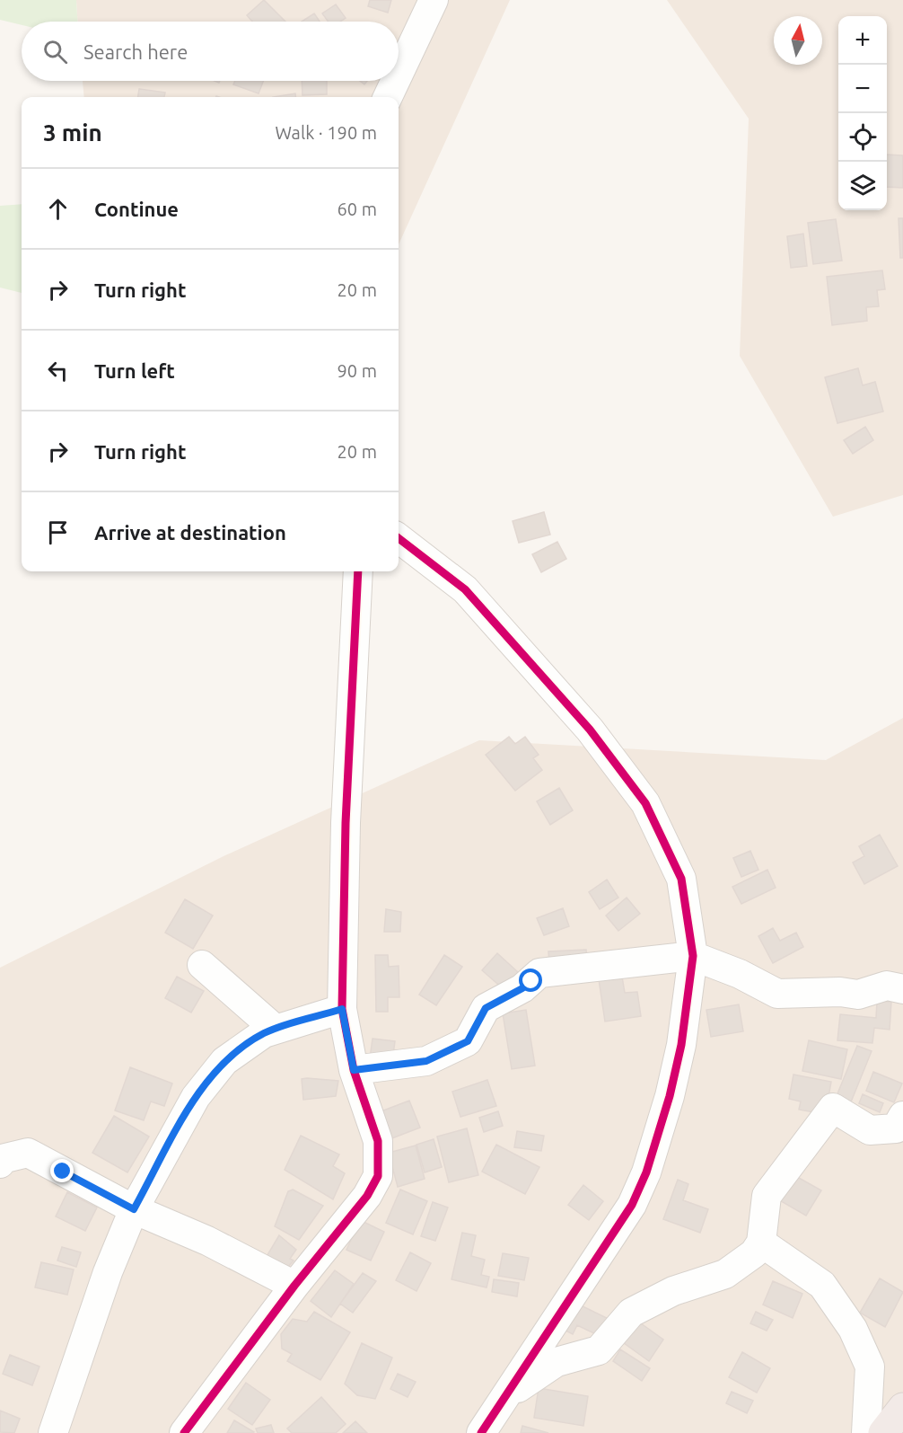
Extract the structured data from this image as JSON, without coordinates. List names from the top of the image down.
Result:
{
  "north": "top",
  "page": {
    "map_buttons": ["+", "−"],
    "search": "Search here",
    "heading": ["3 min", "Walk · 190 m"],
    "list": [
      ["Continue", "60 m"],
      ["Turn right", "20 m"],
      ["Turn left", "90 m"],
      ["Turn right", "20 m"],
      "Arrive at destination"
    ]
  }
}
